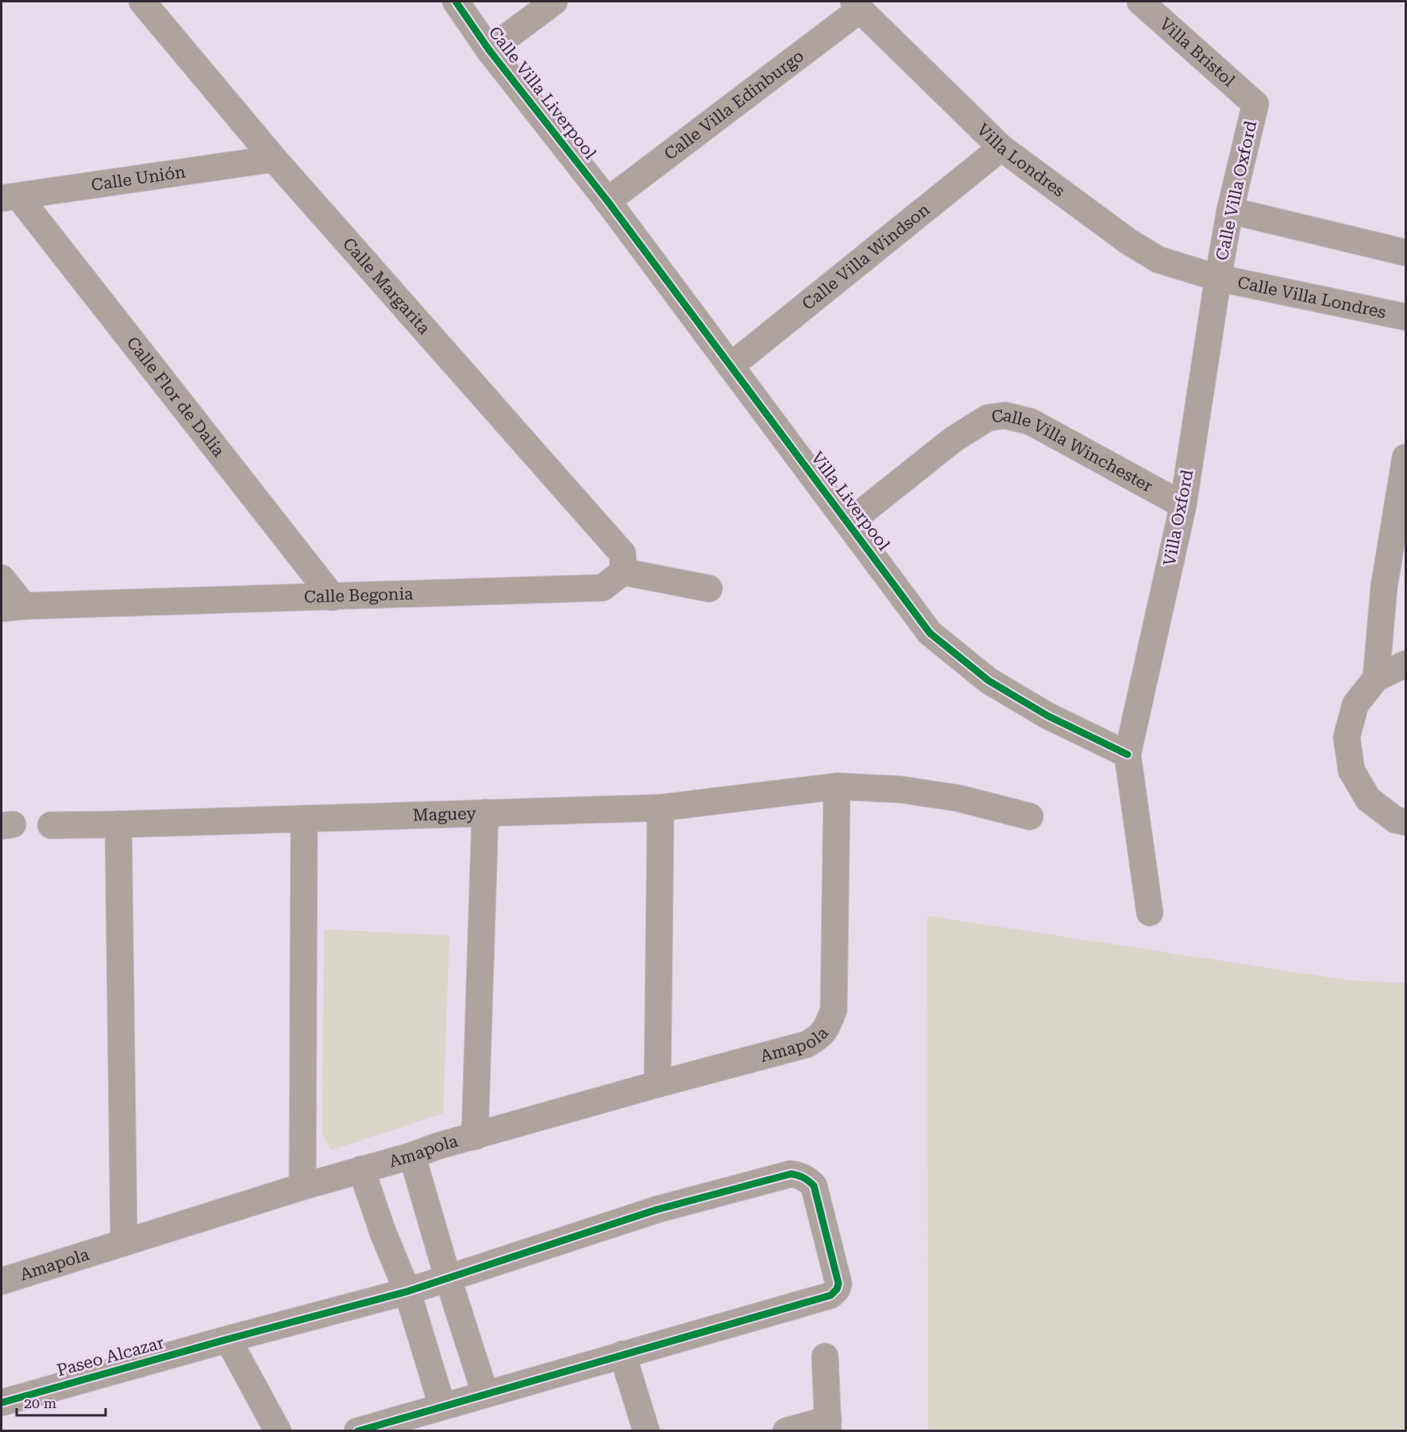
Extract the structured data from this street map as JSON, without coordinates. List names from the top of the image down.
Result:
{
  "streets": {
    "street": [
      "Villa Bristol",
      "Calle Villa Liverpool",
      "Calle Villa Edinburgo",
      "Villa Londres",
      "Calle Unión",
      "Calle Villa Oxford",
      "Calle Villa Windson",
      "Calle Margarita",
      "Calle Villa Londres",
      "Calle Flor de Dalía",
      "Calle Villa Winchester",
      "Villa Liverpool",
      "Villa Oxford",
      "Calle Begonia",
      "Maguey",
      "Amapola",
      "Paseo Alcazar"
    ]
  },
  "crossings": [
    ["Villa Bristol", "Calle Villa Oxford"],
    ["Calle Villa Liverpool", "Calle Villa Edinburgo"],
    ["Calle Villa Liverpool", "Villa Liverpool"],
    ["Calle Villa Edinburgo", "Villa Londres"],
    ["Calle Villa Edinburgo", "Villa Liverpool"],
    ["Villa Londres", "Calle Villa Oxford"],
    ["Villa Londres", "Calle Villa Windson"],
    ["Villa Londres", "Calle Villa Londres"],
    ["Villa Londres", "Villa Oxford"],
    ["Calle Unión", "Calle Margarita"],
    ["Calle Unión", "Calle Flor de Dalía"],
    ["Calle Villa Oxford", "Calle Villa Londres"],
    ["Calle Villa Oxford", "Villa Oxford"],
    ["Calle Villa Windson", "Villa Liverpool"],
    ["Calle Margarita", "Calle Begonia"],
    ["Calle Villa Londres", "Villa Oxford"],
    ["Calle Flor de Dalía", "Calle Begonia"],
    ["Calle Villa Winchester", "Villa Liverpool"],
    ["Calle Villa Winchester", "Villa Oxford"],
    ["Villa Liverpool", "Villa Oxford"],
    ["Maguey", "Amapola"]
  ],
  "scale_bar": "20 m"
}
